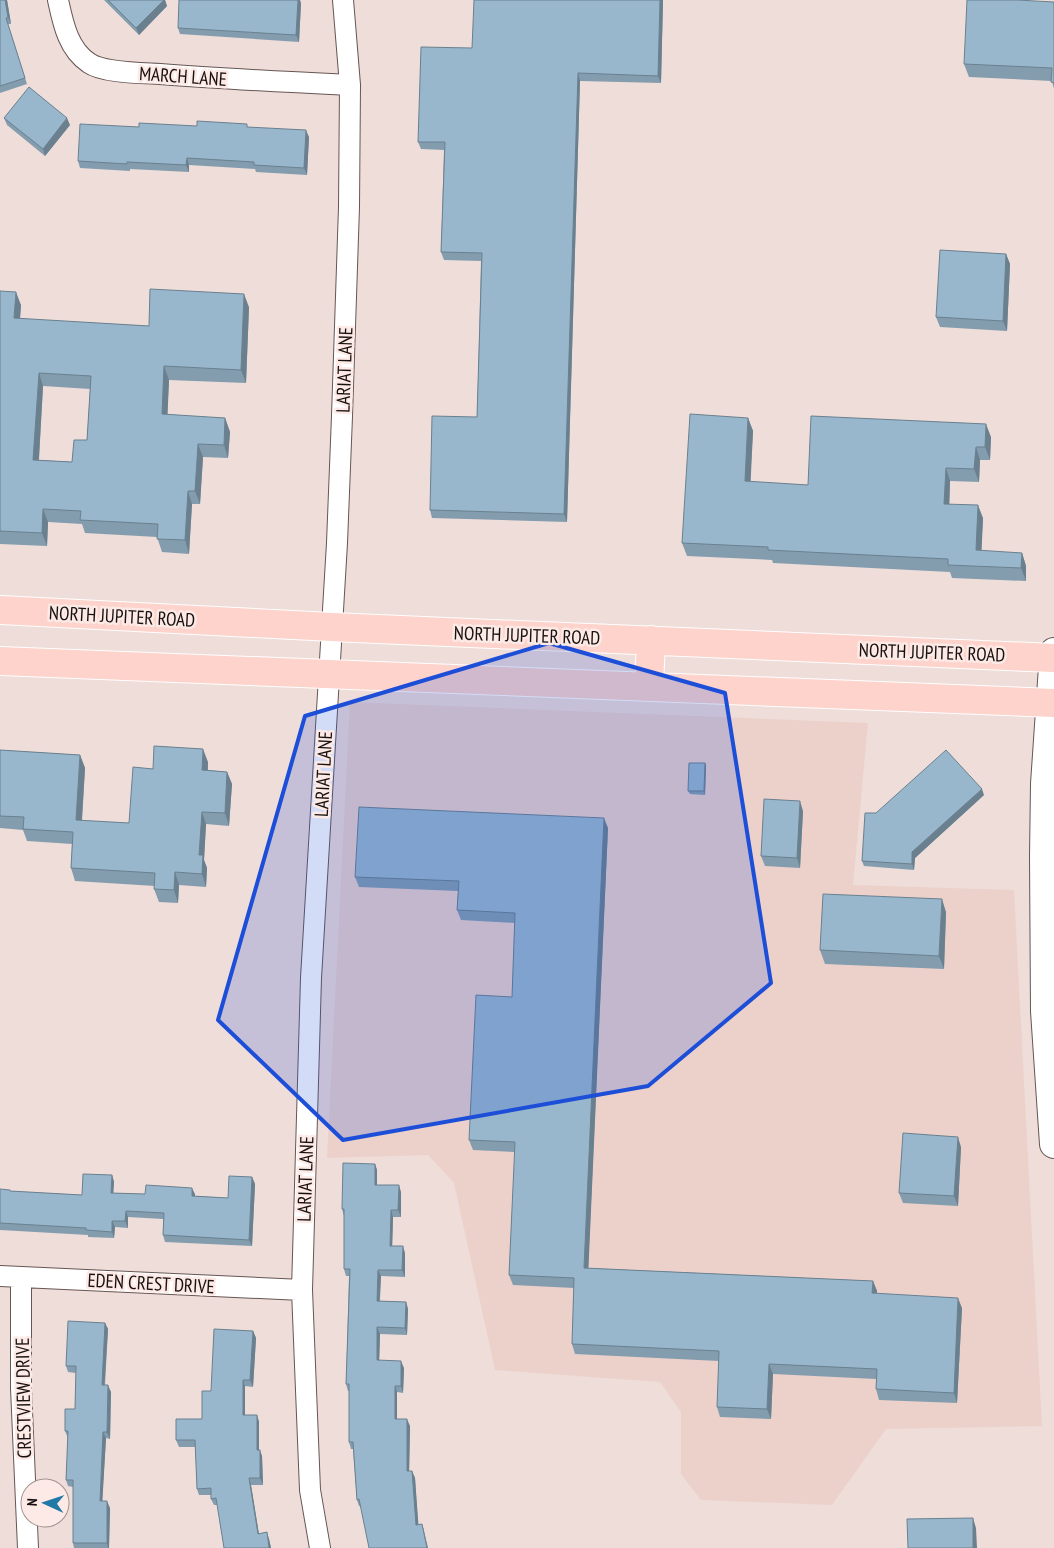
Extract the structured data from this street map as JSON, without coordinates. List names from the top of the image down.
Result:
{
  "streets": {
    "main road": ["NORTH JUPITER ROAD"],
    "street": [
      "MARCH LANE",
      "LARIAT LANE",
      "EDEN CREST DRIVE",
      "CRESTVIEW DRIVE"
    ]
  },
  "crossings": [
    ["MARCH LANE", "LARIAT LANE"],
    ["LARIAT LANE", "NORTH JUPITER ROAD"],
    ["LARIAT LANE", "EDEN CREST DRIVE"],
    ["EDEN CREST DRIVE", "CRESTVIEW DRIVE"]
  ],
  "north": "left"
}
